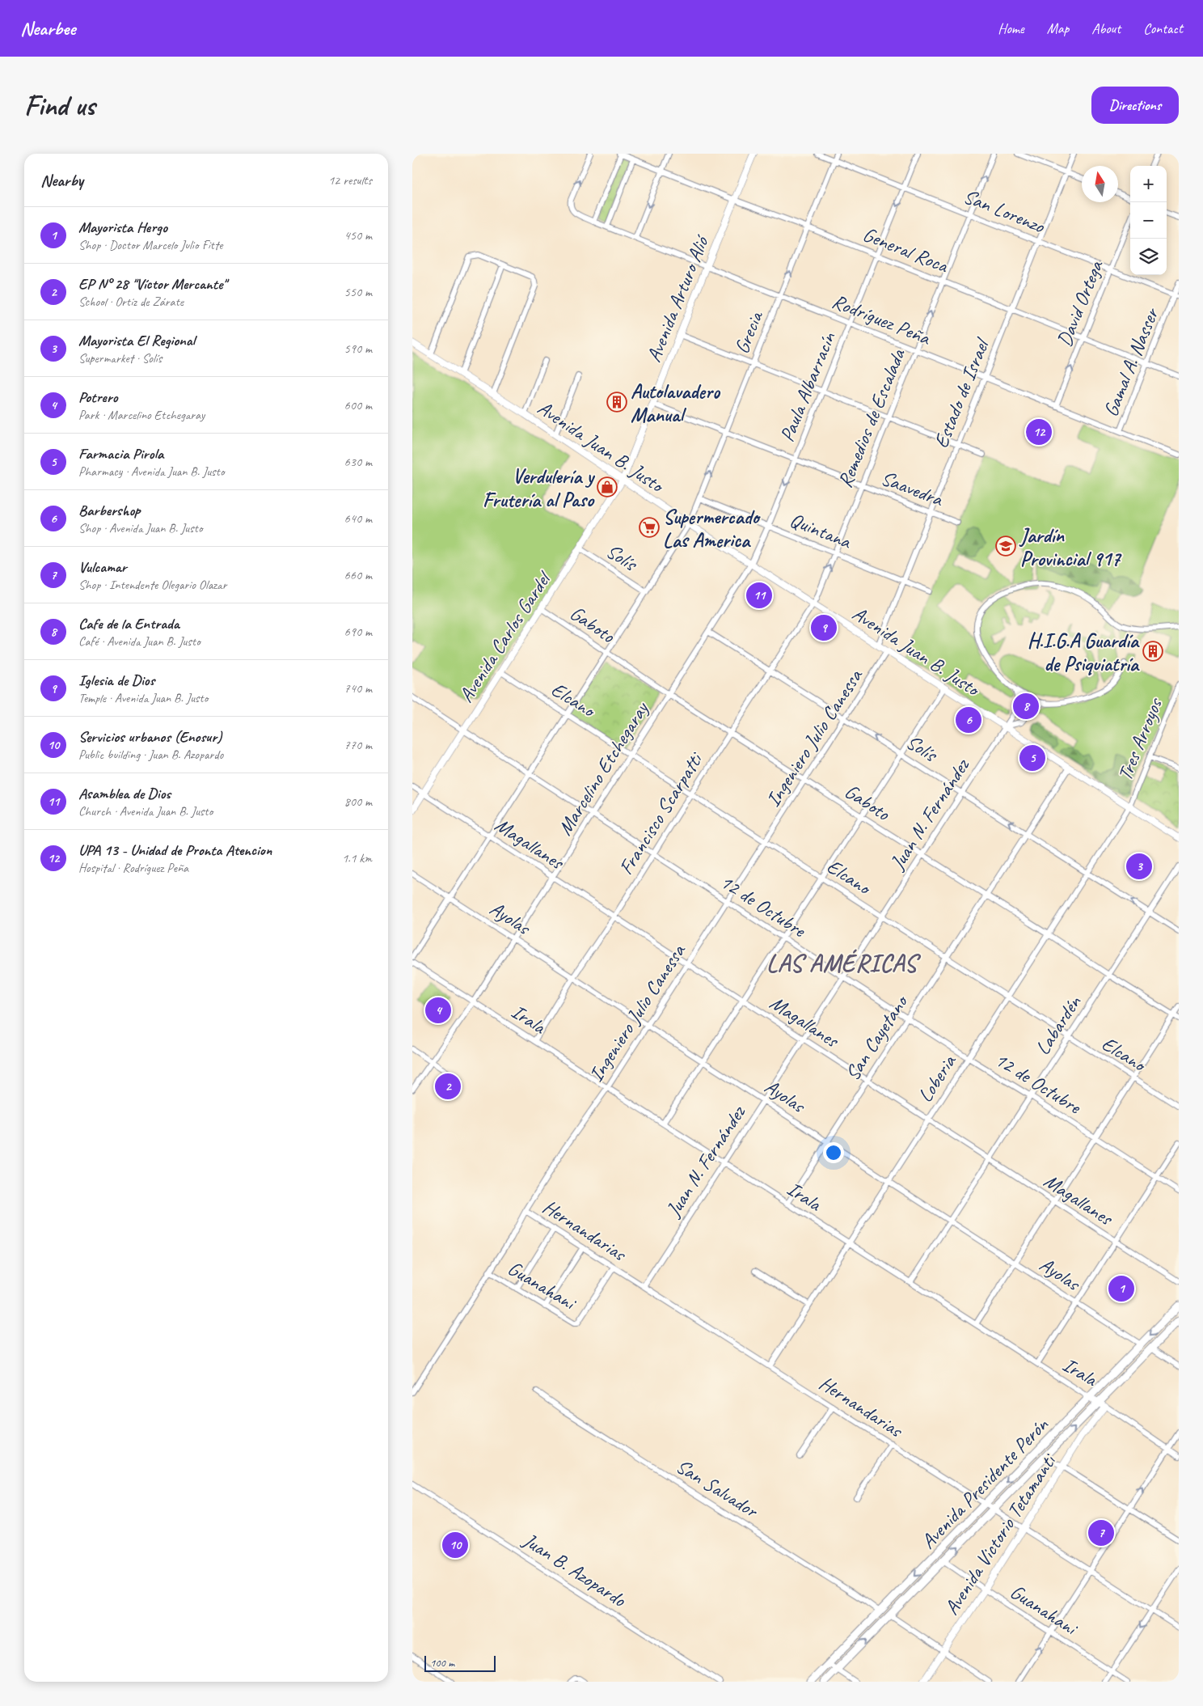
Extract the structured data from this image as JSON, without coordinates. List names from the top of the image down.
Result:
{
  "streets": {
    "highway": ["Avenida Presidente Perón"],
    "main road": [
      "Avenida Arturo Alió",
      "Avenida Juan B. Justo",
      "Avenida Carlos Gardel",
      "Irala",
      "Avenida Victorio Tetamanti"
    ],
    "street": [
      "San Lorenzo",
      "General Roca",
      "David Ortega",
      "Rodríguez Peña",
      "Grecia",
      "Gamal A. Nasser",
      "Paula Albarracín",
      "Estado de Israel",
      "Remedios de Escalada",
      "Saavedra",
      "Quintana",
      "Solís",
      "Gaboto",
      "Elcano",
      "Ingeniero Julio Canessa",
      "Tres Arroyos",
      "Marcelino Etchegaray",
      "Francisco Scarpatti",
      "Juan N. Fernández",
      "Magallanes",
      "12 de Octubre",
      "Ayolas",
      "Labardén",
      "San Cayetano",
      "Loberia",
      "Hernandarias",
      "Guanahani",
      "San Salvador",
      "Juan B. Azopardo"
    ]
  },
  "crossings": [
    ["San Lorenzo", "David Ortega"],
    ["San Lorenzo", "Grecia"],
    ["San Lorenzo", "Gamal A. Nasser"],
    ["San Lorenzo", "Paula Albarracín"],
    ["San Lorenzo", "Estado de Israel"],
    ["San Lorenzo", "Remedios de Escalada"],
    ["General Roca", "Avenida Arturo Alió"],
    ["General Roca", "David Ortega"],
    ["General Roca", "Grecia"],
    ["General Roca", "Gamal A. Nasser"],
    ["General Roca", "Paula Albarracín"],
    ["General Roca", "Estado de Israel"],
    ["General Roca", "Remedios de Escalada"],
    ["Avenida Arturo Alió", "Rodríguez Peña"],
    ["Avenida Arturo Alió", "Avenida Juan B. Justo"],
    ["Avenida Arturo Alió", "Saavedra"],
    ["Avenida Arturo Alió", "Avenida Carlos Gardel"],
    ["David Ortega", "Rodríguez Peña"],
    ["Rodríguez Peña", "Grecia"],
    ["Rodríguez Peña", "Gamal A. Nasser"],
    ["Rodríguez Peña", "Paula Albarracín"],
    ["Rodríguez Peña", "Estado de Israel"],
    ["Rodríguez Peña", "Remedios de Escalada"],
    ["Grecia", "Avenida Juan B. Justo"],
    ["Grecia", "Saavedra"],
    ["Grecia", "Quintana"],
    ["Grecia", "Solís"],
    ["Grecia", "Gaboto"],
    ["Grecia", "Elcano"],
    ["Grecia", "Magallanes"],
    ["Grecia", "12 de Octubre"],
    ["Grecia", "Ayolas"],
    ["Paula Albarracín", "Avenida Juan B. Justo"],
    ["Paula Albarracín", "Saavedra"],
    ["Paula Albarracín", "Quintana"],
    ["Paula Albarracín", "Marcelino Etchegaray"],
    ["Estado de Israel", "Avenida Juan B. Justo"],
    ["Estado de Israel", "Saavedra"],
    ["Estado de Israel", "Quintana"],
    ["Remedios de Escalada", "Avenida Juan B. Justo"],
    ["Remedios de Escalada", "Saavedra"],
    ["Remedios de Escalada", "Quintana"],
    ["Remedios de Escalada", "Francisco Scarpatti"],
    ["Avenida Juan B. Justo", "Avenida Carlos Gardel"],
    ["Avenida Juan B. Justo", "Ingeniero Julio Canessa"],
    ["Avenida Juan B. Justo", "Tres Arroyos"],
    ["Avenida Juan B. Justo", "Marcelino Etchegaray"],
    ["Avenida Juan B. Justo", "Francisco Scarpatti"],
    ["Avenida Juan B. Justo", "Juan N. Fernández"],
    ["Avenida Juan B. Justo", "San Cayetano"],
    ["Avenida Juan B. Justo", "Loberia"],
    ["Solís", "Avenida Carlos Gardel"],
    ["Solís", "Ingeniero Julio Canessa"],
    ["Solís", "Marcelino Etchegaray"],
    ["Solís", "Francisco Scarpatti"],
    ["Solís", "Juan N. Fernández"],
    ["Solís", "Labardén"],
    ["Solís", "San Cayetano"],
    ["Solís", "Loberia"],
    ["Gaboto", "Avenida Carlos Gardel"],
    ["Gaboto", "Ingeniero Julio Canessa"],
    ["Gaboto", "Marcelino Etchegaray"],
    ["Gaboto", "Francisco Scarpatti"],
    ["Gaboto", "Juan N. Fernández"],
    ["Gaboto", "Labardén"],
    ["Gaboto", "San Cayetano"],
    ["Gaboto", "Loberia"],
    ["Avenida Carlos Gardel", "Elcano"],
    ["Avenida Carlos Gardel", "Magallanes"],
    ["Avenida Carlos Gardel", "12 de Octubre"],
    ["Elcano", "Ingeniero Julio Canessa"],
    ["Elcano", "Marcelino Etchegaray"],
    ["Elcano", "Francisco Scarpatti"],
    ["Elcano", "Juan N. Fernández"],
    ["Elcano", "Labardén"],
    ["Elcano", "San Cayetano"],
    ["Elcano", "Loberia"],
    ["Ingeniero Julio Canessa", "Magallanes"],
    ["Ingeniero Julio Canessa", "12 de Octubre"],
    ["Ingeniero Julio Canessa", "Ayolas"],
    ["Ingeniero Julio Canessa", "Irala"],
    ["Ingeniero Julio Canessa", "Hernandarias"],
    ["Ingeniero Julio Canessa", "Guanahani"],
    ["Tres Arroyos", "Loberia"],
    ["Marcelino Etchegaray", "Magallanes"],
    ["Marcelino Etchegaray", "12 de Octubre"],
    ["Marcelino Etchegaray", "Ayolas"],
    ["Marcelino Etchegaray", "Irala"],
    ["Francisco Scarpatti", "Magallanes"],
    ["Francisco Scarpatti", "12 de Octubre"],
    ["Francisco Scarpatti", "Ayolas"],
    ["Francisco Scarpatti", "Irala"],
    ["Juan N. Fernández", "Magallanes"],
    ["Juan N. Fernández", "12 de Octubre"],
    ["Juan N. Fernández", "Ayolas"],
    ["Juan N. Fernández", "Irala"],
    ["Juan N. Fernández", "Hernandarias"],
    ["Magallanes", "Labardén"],
    ["Magallanes", "San Cayetano"],
    ["Magallanes", "Loberia"],
    ["12 de Octubre", "Labardén"],
    ["12 de Octubre", "San Cayetano"],
    ["12 de Octubre", "Loberia"],
    ["Ayolas", "Labardén"],
    ["Ayolas", "San Cayetano"],
    ["Ayolas", "Loberia"],
    ["Ayolas", "Avenida Presidente Perón"],
    ["Irala", "Labardén"],
    ["Irala", "San Cayetano"],
    ["Irala", "Loberia"],
    ["Irala", "Avenida Presidente Perón"],
    ["Irala", "Avenida Victorio Tetamanti"],
    ["Loberia", "Hernandarias"],
    ["Hernandarias", "Guanahani"],
    ["Hernandarias", "Avenida Presidente Perón"],
    ["Hernandarias", "Avenida Victorio Tetamanti"],
    ["Guanahani", "Avenida Presidente Perón"],
    ["Guanahani", "Avenida Victorio Tetamanti"],
    ["Avenida Presidente Perón", "San Salvador"],
    ["Avenida Presidente Perón", "Avenida Victorio Tetamanti"]
  ],
  "one_way": ["David Ortega", "Remedios de Escalada"],
  "districts": ["LAS AMÉRICAS"],
  "places": {
    "building": ["Autolavadero Manual", "H.I.G.A Guardía de Psiquiatría"],
    "shop": ["Verdulería y Frutería al Paso"],
    "supermarket": ["Supermercado Las America"],
    "school or university": ["Jardín Provincial 917"]
  },
  "scale_bar": "100 m",
  "north": "top",
  "page": {
    "header": "Nearbee",
    "nav": [
      "Home",
      "Map",
      "About",
      "Contact"
    ],
    "buttons": "Directions",
    "title": "Find us",
    "heading": ["Nearby", "12 results"],
    "map_buttons": ["+", "−"],
    "list": [
      {
        "mark": "1",
        "name": "Mayorista Hergo",
        "note": "Shop · Doctor Marcelo Julio Fitte",
        "value": "450 m"
      },
      {
        "mark": "2",
        "name": "EP N° 28 \"Víctor Mercante\"",
        "note": "School · Ortiz de Zárate",
        "value": "550 m"
      },
      {
        "mark": "3",
        "name": "Mayorista El Regional",
        "note": "Supermarket · Solís",
        "value": "590 m"
      },
      {
        "mark": "4",
        "name": "Potrero",
        "note": "Park · Marcelino Etchegaray",
        "value": "600 m"
      },
      {
        "mark": "5",
        "name": "Farmacia Pirola",
        "note": "Pharmacy · Avenida Juan B. Justo",
        "value": "630 m"
      },
      {
        "mark": "6",
        "name": "Barbershop",
        "note": "Shop · Avenida Juan B. Justo",
        "value": "640 m"
      },
      {
        "mark": "7",
        "name": "Vulcamar",
        "note": "Shop · Intendente Olegario Olazar",
        "value": "660 m"
      },
      {
        "mark": "8",
        "name": "Cafe de la Entrada",
        "note": "Café · Avenida Juan B. Justo",
        "value": "690 m"
      },
      {
        "mark": "9",
        "name": "Iglesia de Dios",
        "note": "Temple · Avenida Juan B. Justo",
        "value": "740 m"
      },
      {
        "mark": "10",
        "name": "Servicios urbanos (Enosur)",
        "note": "Public building · Juan B. Azopardo",
        "value": "770 m"
      },
      {
        "mark": "11",
        "name": "Asamblea de Dios",
        "note": "Church · Avenida Juan B. Justo",
        "value": "800 m"
      },
      {
        "mark": "12",
        "name": "UPA 13 - Unidad de Pronta Atencion",
        "note": "Hospital · Rodríguez Peña",
        "value": "1.1 km"
      }
    ],
    "pins": [
      "12",
      "11",
      "9",
      "8",
      "6",
      "5",
      "3",
      "4",
      "2",
      "1",
      "7",
      "10"
    ],
    "scale": "100 m"
  }
}
